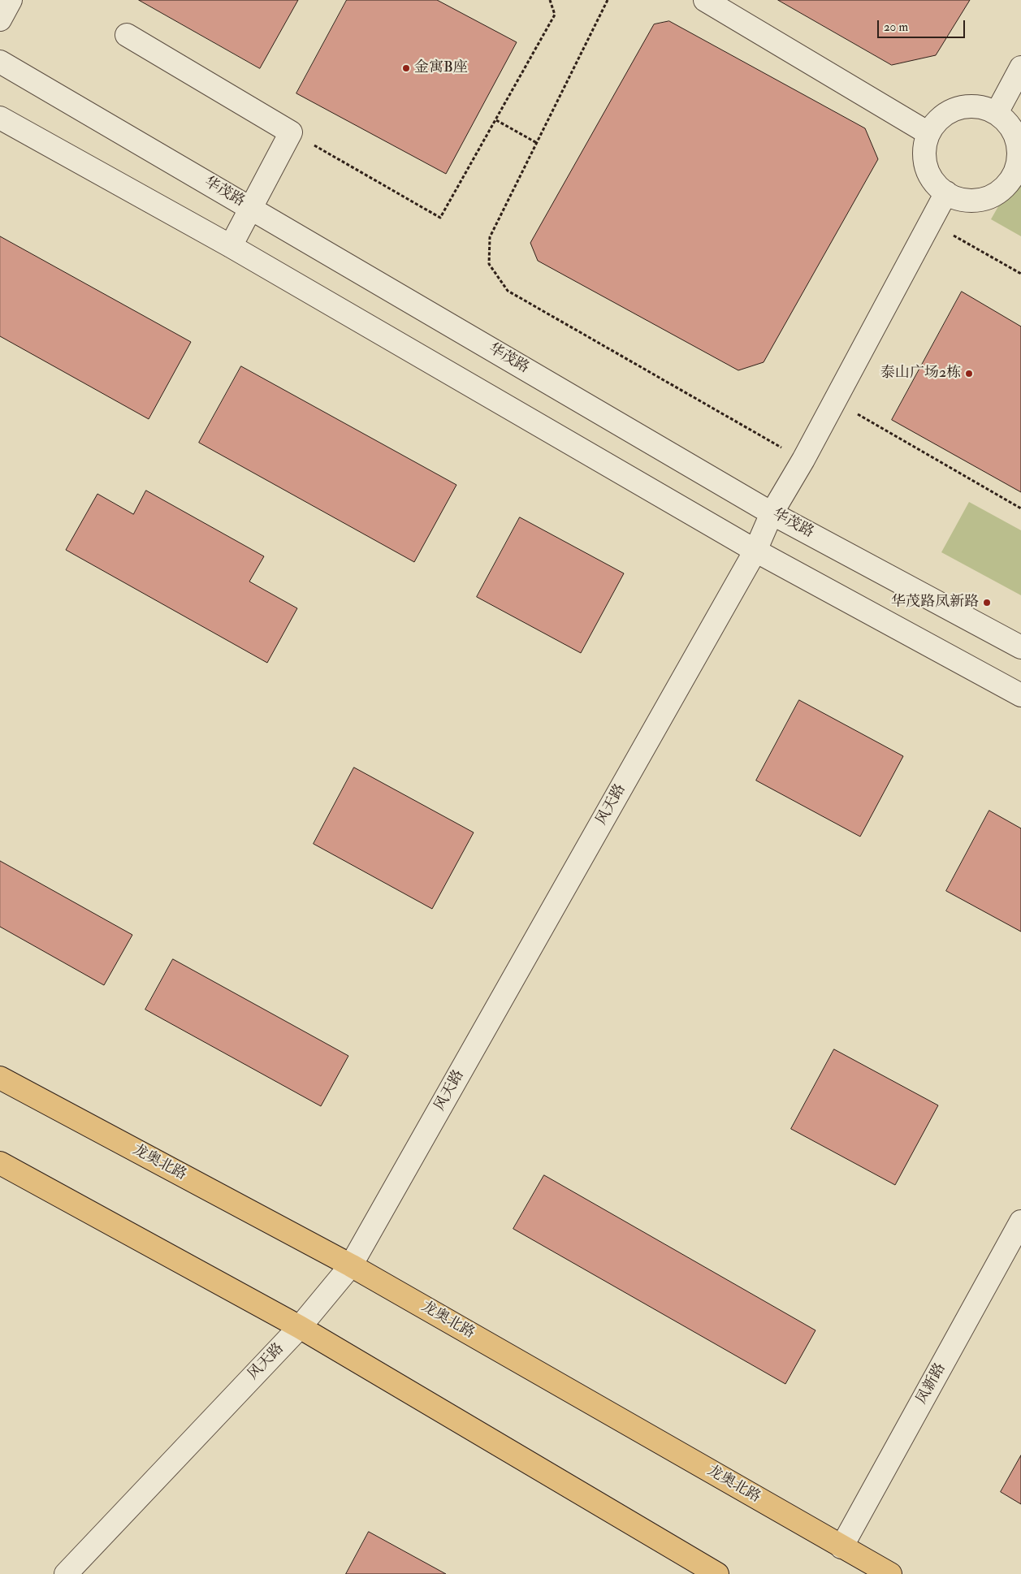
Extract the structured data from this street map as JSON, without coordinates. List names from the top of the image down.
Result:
{
  "streets": {
    "main road": ["龙奥北路"],
    "street": ["华茂路", "风天路", "凤新路"]
  },
  "crossings": [
    ["华茂路", "风天路"],
    ["风天路", "龙奥北路"],
    ["龙奥北路", "凤新路"]
  ],
  "places": ["金寓B座", "泰山广场2栋", "华茂路凤新路"],
  "scale_bar": "20 m"
}
